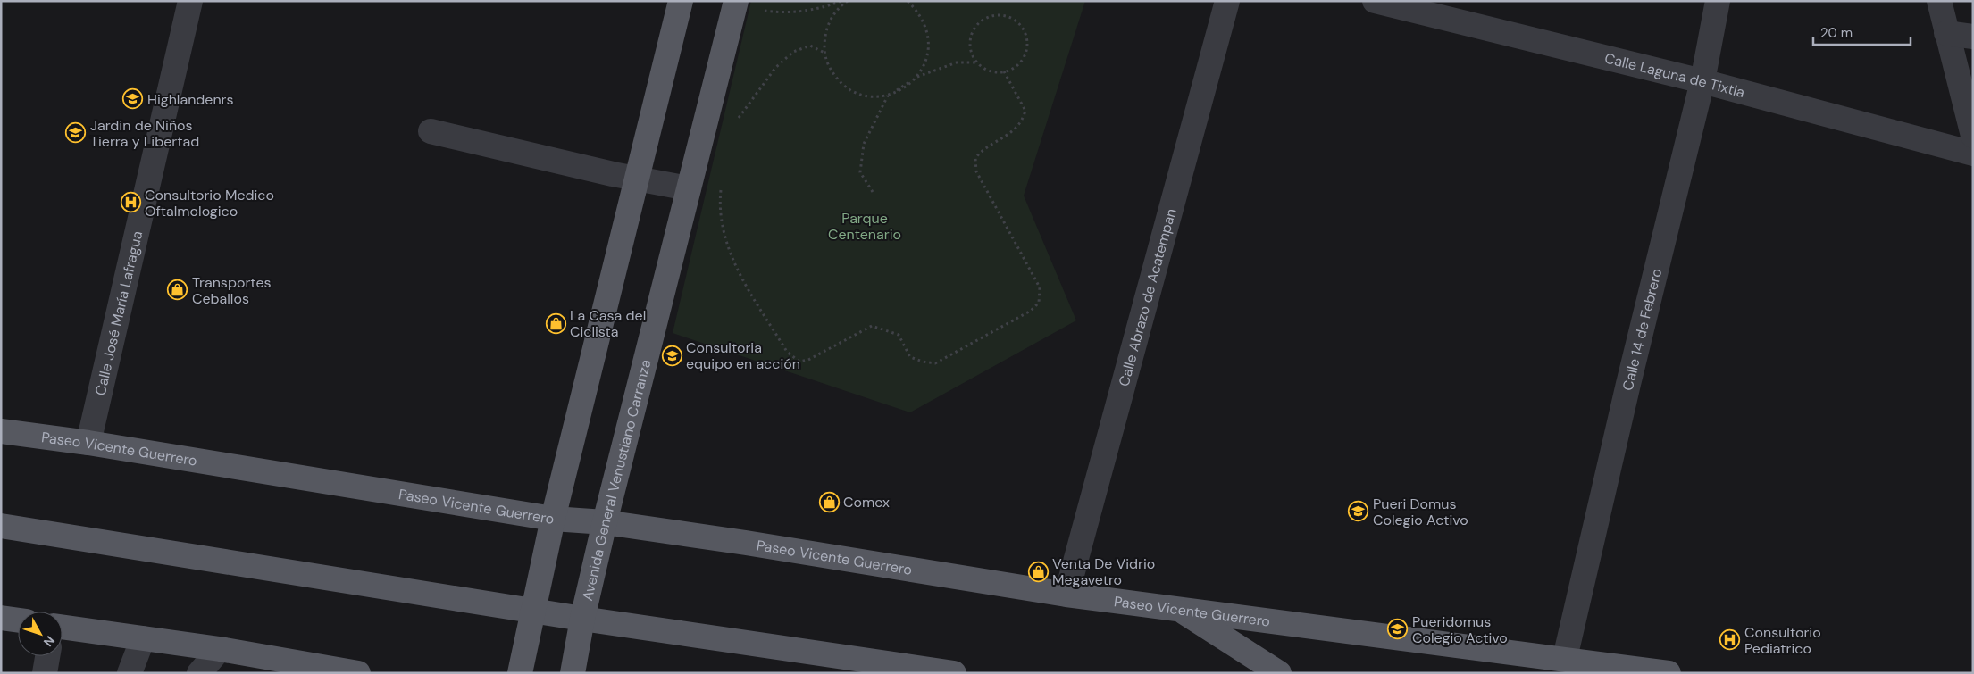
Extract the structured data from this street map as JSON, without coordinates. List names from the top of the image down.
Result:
{
  "streets": {
    "main road": ["Paseo Vicente Guerrero", "Avenida General Venustiano Carranza"],
    "street": [
      "Calle Laguna de Tixtla",
      "Calle Abrazo de Acatempan",
      "Calle José María Lafragua",
      "Calle 14 de Febrero"
    ]
  },
  "crossings": [
    ["Calle Laguna de Tixtla", "Calle 14 de Febrero"],
    ["Calle Abrazo de Acatempan", "Paseo Vicente Guerrero"],
    ["Calle José María Lafragua", "Paseo Vicente Guerrero"],
    ["Calle 14 de Febrero", "Paseo Vicente Guerrero"],
    ["Paseo Vicente Guerrero", "Avenida General Venustiano Carranza"]
  ],
  "parks": ["Parque Centenario"],
  "places": {
    "school or university": [
      "Highlandenrs",
      "Jardin de Niños Tierra y Libertad",
      "Consultoria equipo en acción",
      "Pueri Domus Colegio Activo",
      "Pueridomus Colegio Activo"
    ],
    "hospital": ["Consultorio Medico Oftalmologico", "Consultorio Pediatrico"],
    "shop": [
      "Transportes Ceballos",
      "La Casa del Ciclista",
      "Comex",
      "Venta De Vidrio Megavetro"
    ]
  },
  "scale_bar": "20 m",
  "north": "bottom right"
}
